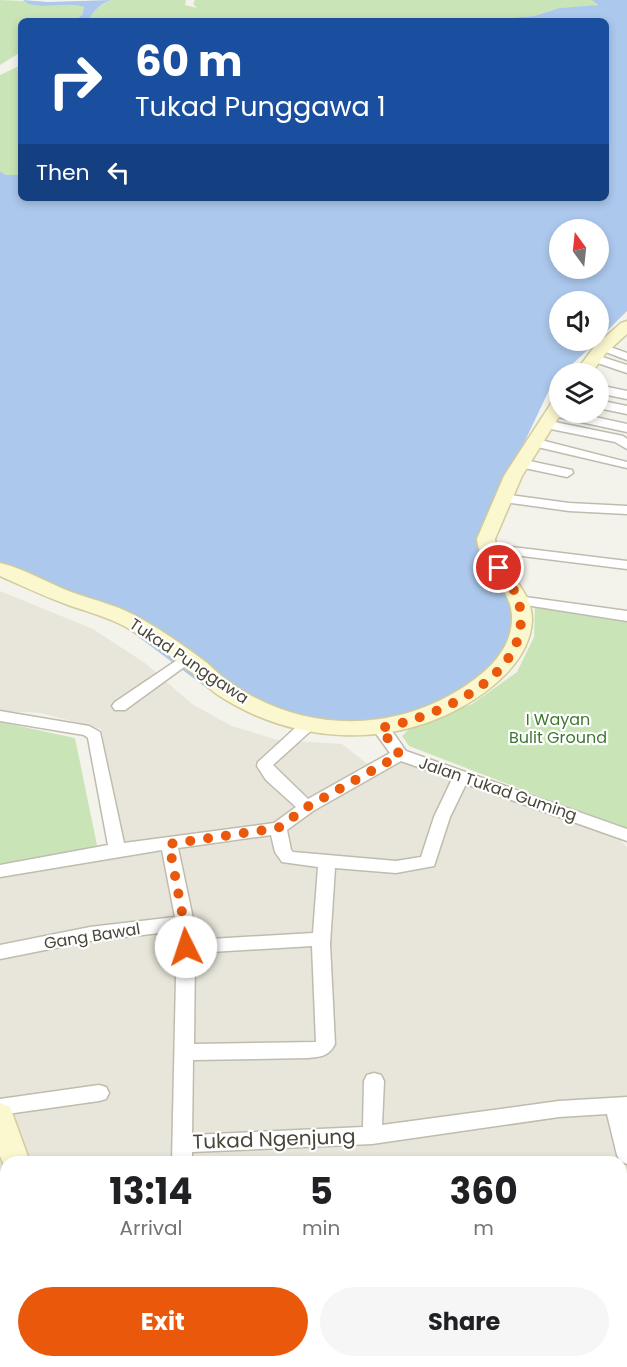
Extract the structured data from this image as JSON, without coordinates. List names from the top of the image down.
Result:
{
  "streets": {
    "street": [
      "Tukad Punggawa",
      "Jalan Tukad Guming",
      "Gang Bawal",
      "Tukad Ngenjung"
    ]
  },
  "crossings": [
    ["Tukad Punggawa", "Jalan Tukad Guming"],
    ["Gang Bawal", "Tukad Ngenjung"]
  ],
  "parks": ["I Wayan Bulit Ground"],
  "north": "top",
  "page": {
    "turn": ["60 m", "Tukad Punggawa 1"],
    "then": "Then",
    "eta": [
      "13:14",
      "Arrival",
      "5",
      "min",
      "360",
      "m"
    ],
    "buttons": ["Exit", "Share"]
  }
}
